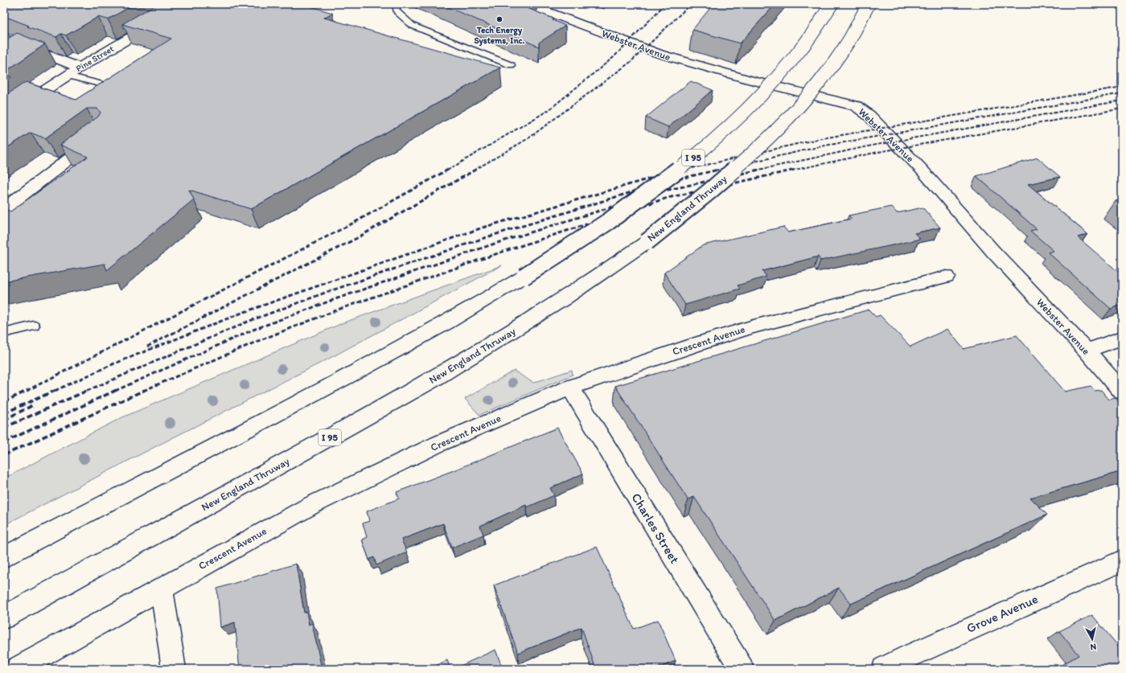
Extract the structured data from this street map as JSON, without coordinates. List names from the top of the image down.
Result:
{
  "streets": {
    "main road": [
      "Webster Avenue",
      "Pine Street",
      "I 95",
      "New England Thruway",
      "Crescent Avenue",
      "Charles Street",
      "Grove Avenue"
    ]
  },
  "crossings": [
    ["Crescent Avenue", "Charles Street"]
  ],
  "places": ["Tech Energy Systems, Inc."],
  "north": "bottom"
}
